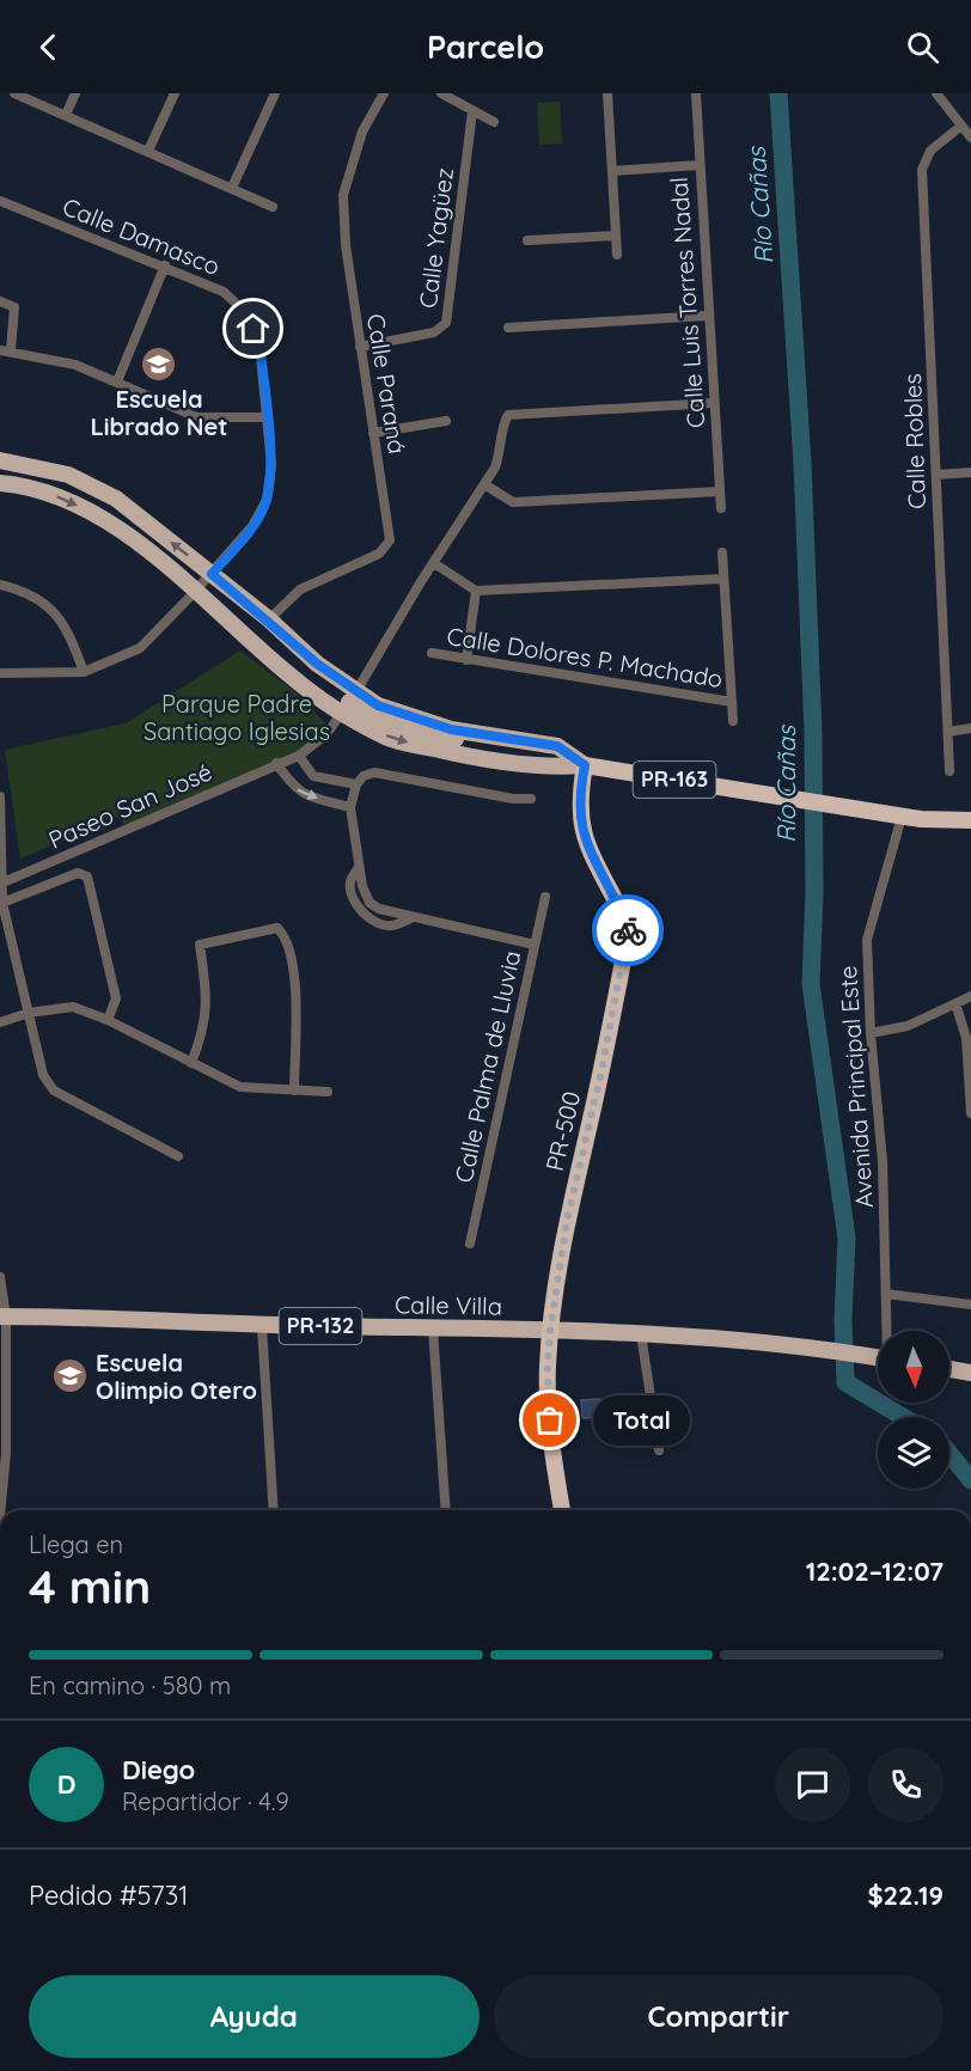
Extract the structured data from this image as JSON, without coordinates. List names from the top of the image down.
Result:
{
  "streets": {
    "highway": ["PR-163", "PR-500"],
    "main road": ["Calle Villa", "PR-132"],
    "street": [
      "Calle Damasco",
      "Calle Yagüez",
      "Calle Luis Torres Nadal",
      "Calle Paraná",
      "Calle Robles",
      "Calle Dolores P. Machado",
      "Paseo San José",
      "Calle Palma de Lluvia",
      "Avenida Principal Este"
    ]
  },
  "crossings": [
    ["Calle Damasco", "PR-163"],
    ["Calle Yagüez", "Calle Paraná"],
    ["Calle Luis Torres Nadal", "Paseo San José"],
    ["Calle Paraná", "PR-163"],
    ["PR-163", "Paseo San José"],
    ["PR-163", "Avenida Principal Este"],
    ["PR-163", "PR-500"],
    ["PR-500", "Calle Villa"]
  ],
  "water": ["Río Cañas"],
  "parks": ["Parque Padre Santiago Iglesias"],
  "places": {
    "school or university": ["Escuela Librado Net", "Escuela Olimpio Otero"],
    "other": ["Total"]
  },
  "north": "bottom",
  "page": {
    "header": "Parcelo",
    "bubble": "Total",
    "heading": ["4 min", "Llega en", "12:02–12:07"],
    "panel": [
      "Diego",
      "Repartidor · 4.9",
      "Pedido #5731",
      "$22.19"
    ],
    "bar": "En camino · 580 m",
    "round": "D",
    "buttons": ["Ayuda", "Compartir"]
  }
}
